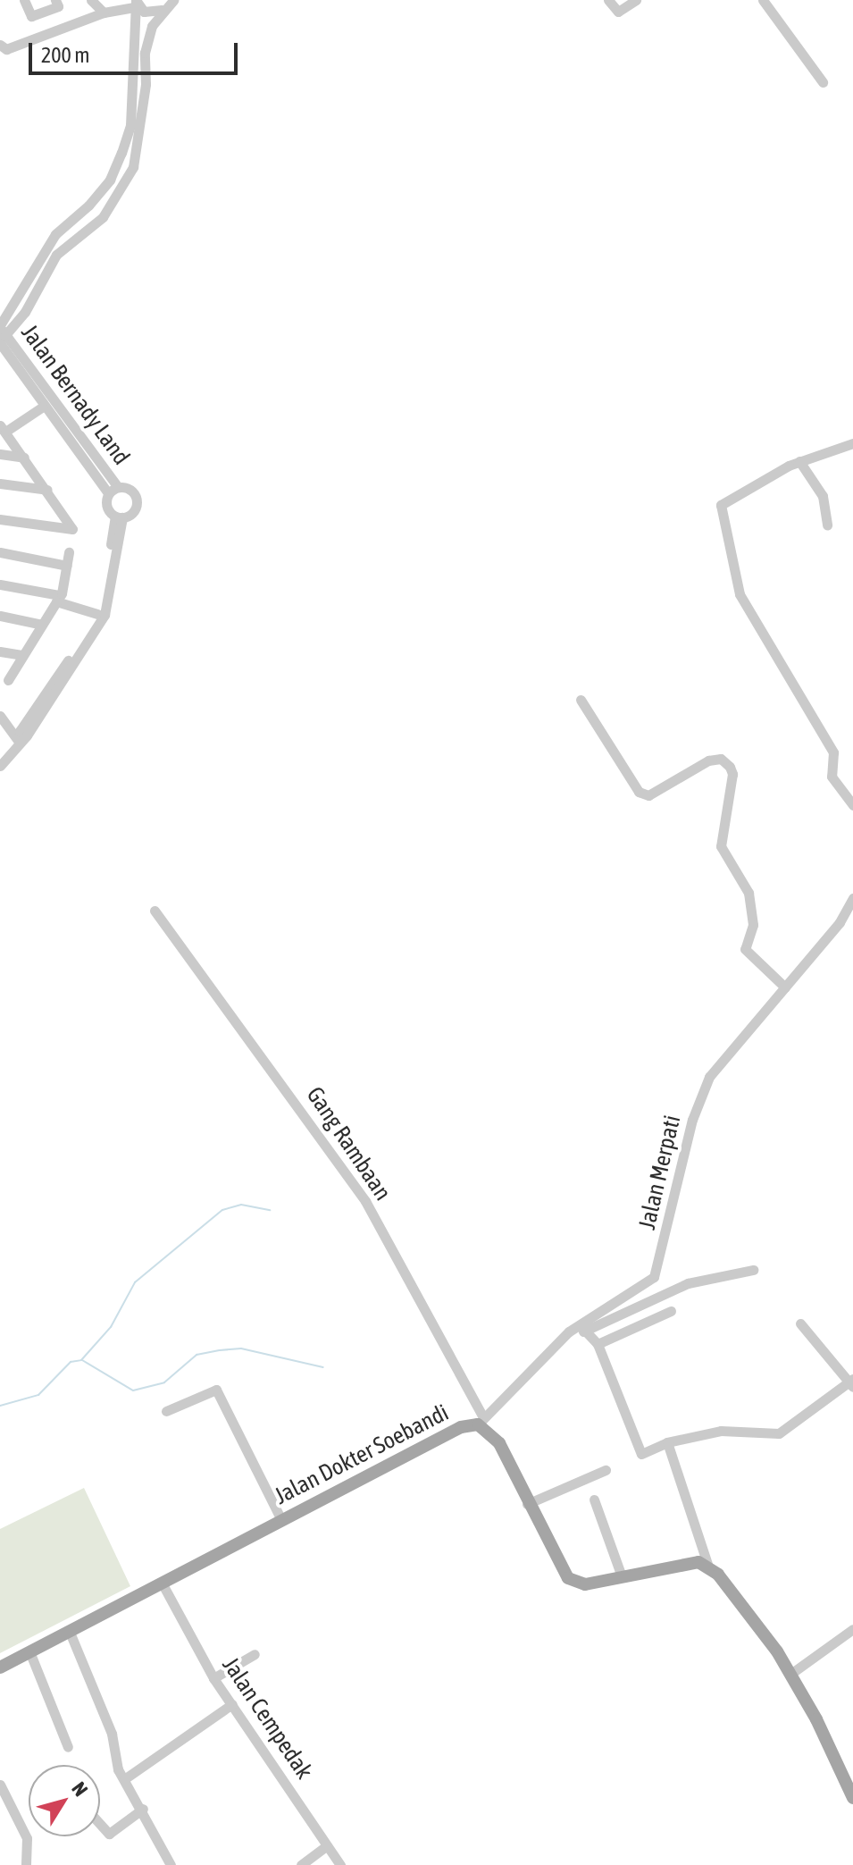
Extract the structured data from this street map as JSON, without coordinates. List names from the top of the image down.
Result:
{
  "streets": {
    "main road": ["Jalan Dokter Soebandi"],
    "street": [
      "Jalan Bernady Land",
      "Gang Rambaan",
      "Jalan Merpati",
      "Jalan Cempedak"
    ]
  },
  "crossings": [
    ["Gang Rambaan", "Jalan Merpati"],
    ["Gang Rambaan", "Jalan Dokter Soebandi"],
    ["Jalan Merpati", "Jalan Dokter Soebandi"],
    ["Jalan Dokter Soebandi", "Jalan Cempedak"]
  ],
  "scale_bar": "200 m",
  "north": "top right"
}
